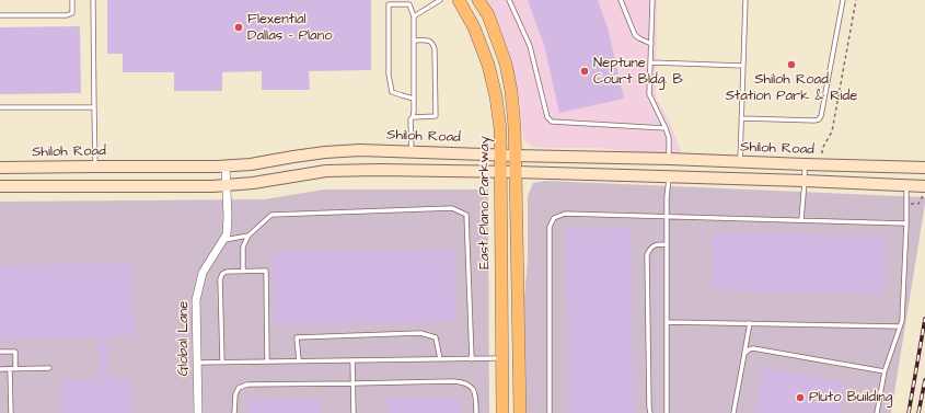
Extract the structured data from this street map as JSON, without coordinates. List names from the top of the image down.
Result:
{
  "streets": {
    "main road": ["Shiloh Road", "East Plano Parkway"],
    "street": ["Global Lane"]
  },
  "crossings": [
    ["Shiloh Road", "East Plano Parkway"],
    ["Shiloh Road", "Global Lane"]
  ],
  "places": [
    "Flexential Dallas - Plano",
    "Shiloh Road Station Park & Ride",
    "Neptune Court Bldg. B",
    "Pluto Building"
  ]
}
